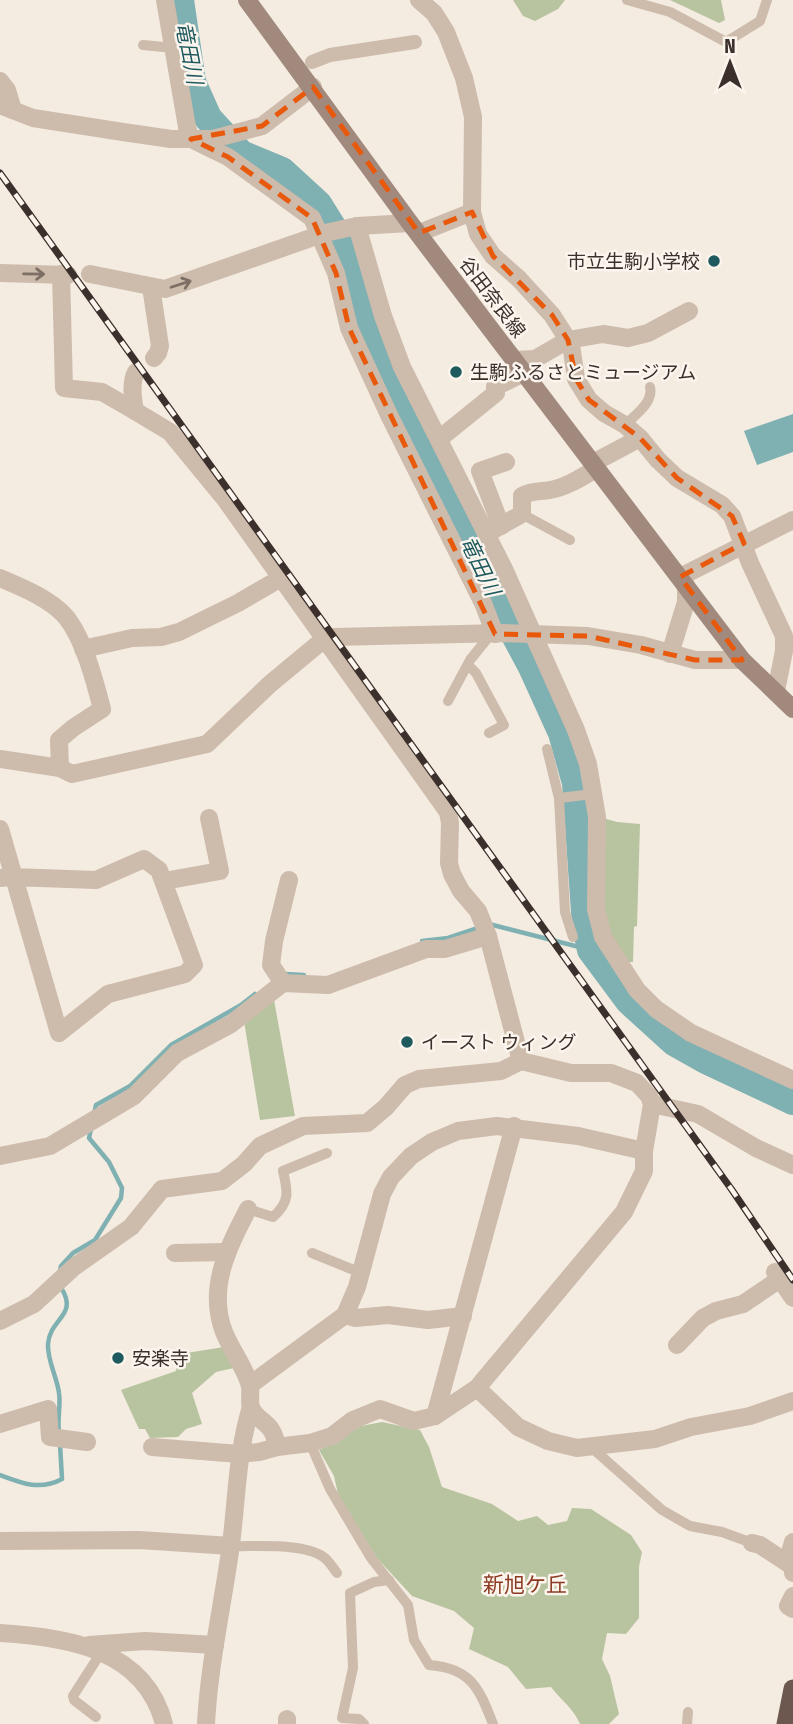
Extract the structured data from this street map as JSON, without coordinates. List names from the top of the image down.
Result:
{
  "streets": {
    "main road": ["谷田奈良線"]
  },
  "districts": ["新旭ケ丘"],
  "water": ["竜田川"],
  "places": [
    "市立生駒小学校",
    "生駒ふるさとミュージアム",
    "イースト ウィング",
    "安楽寺"
  ],
  "north": "top"
}
